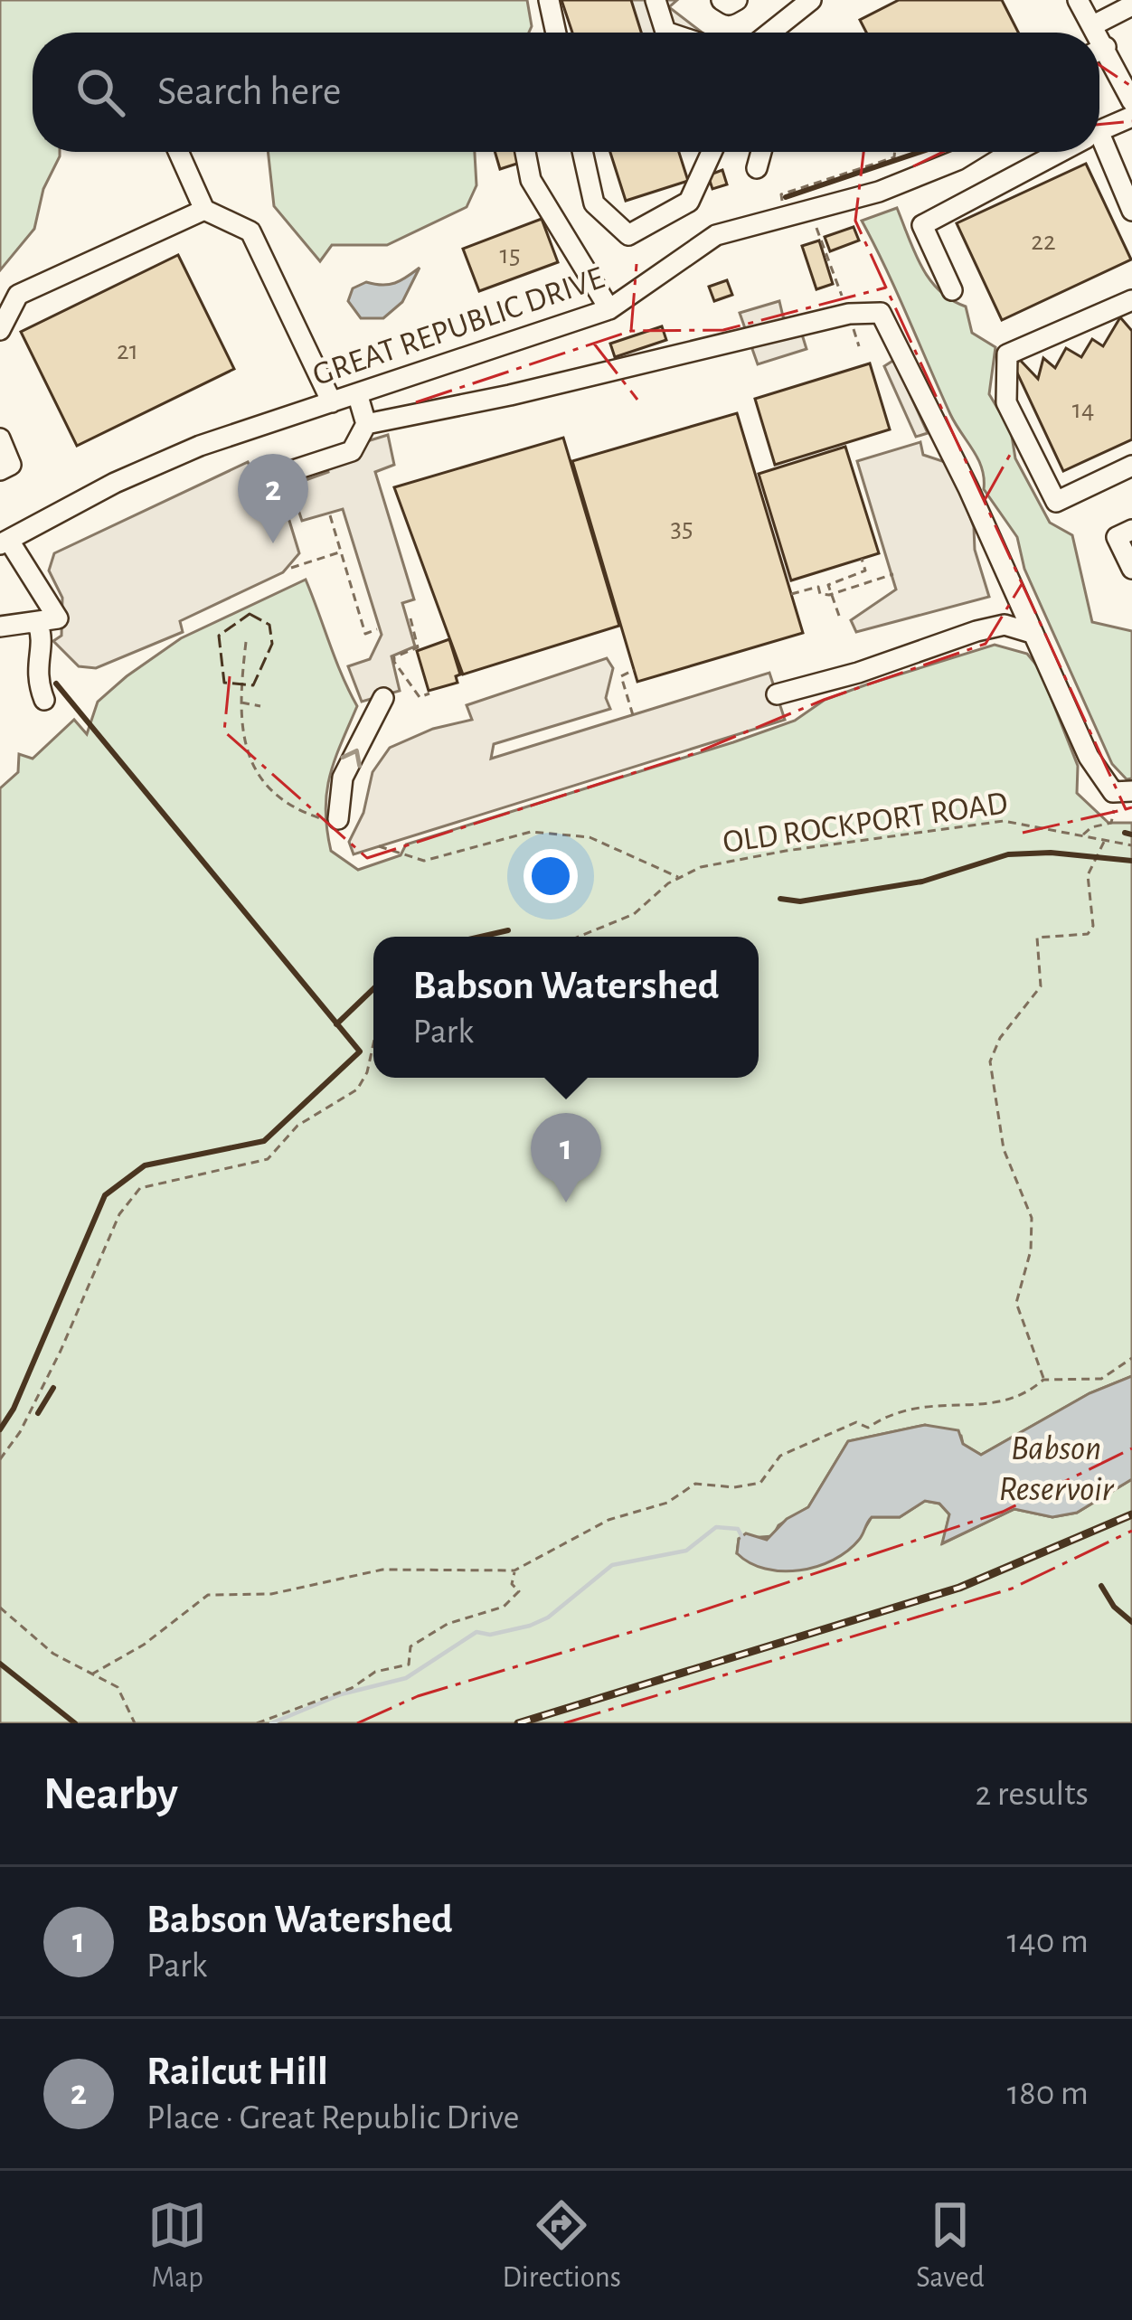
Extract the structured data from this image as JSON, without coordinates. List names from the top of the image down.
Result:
{
  "streets": {
    "street": ["GREAT REPUBLIC DRIVE"],
    "path": ["OLD ROCKPORT ROAD"]
  },
  "water": ["Babson Reservoir"],
  "house_numbers": [
    "22",
    "15",
    "21",
    "14",
    "35"
  ],
  "page": {
    "search": "Search here",
    "pins": ["2", "1"],
    "popup": ["Babson Watershed", "Park"],
    "heading": ["Nearby", "2 results"],
    "list": [
      {
        "mark": "1",
        "name": "Babson Watershed",
        "note": "Park",
        "value": "140 m"
      },
      {
        "mark": "2",
        "name": "Railcut Hill",
        "note": "Place · Great Republic Drive",
        "value": "180 m"
      }
    ],
    "nav": ["Map", "Directions", "Saved"]
  }
}
